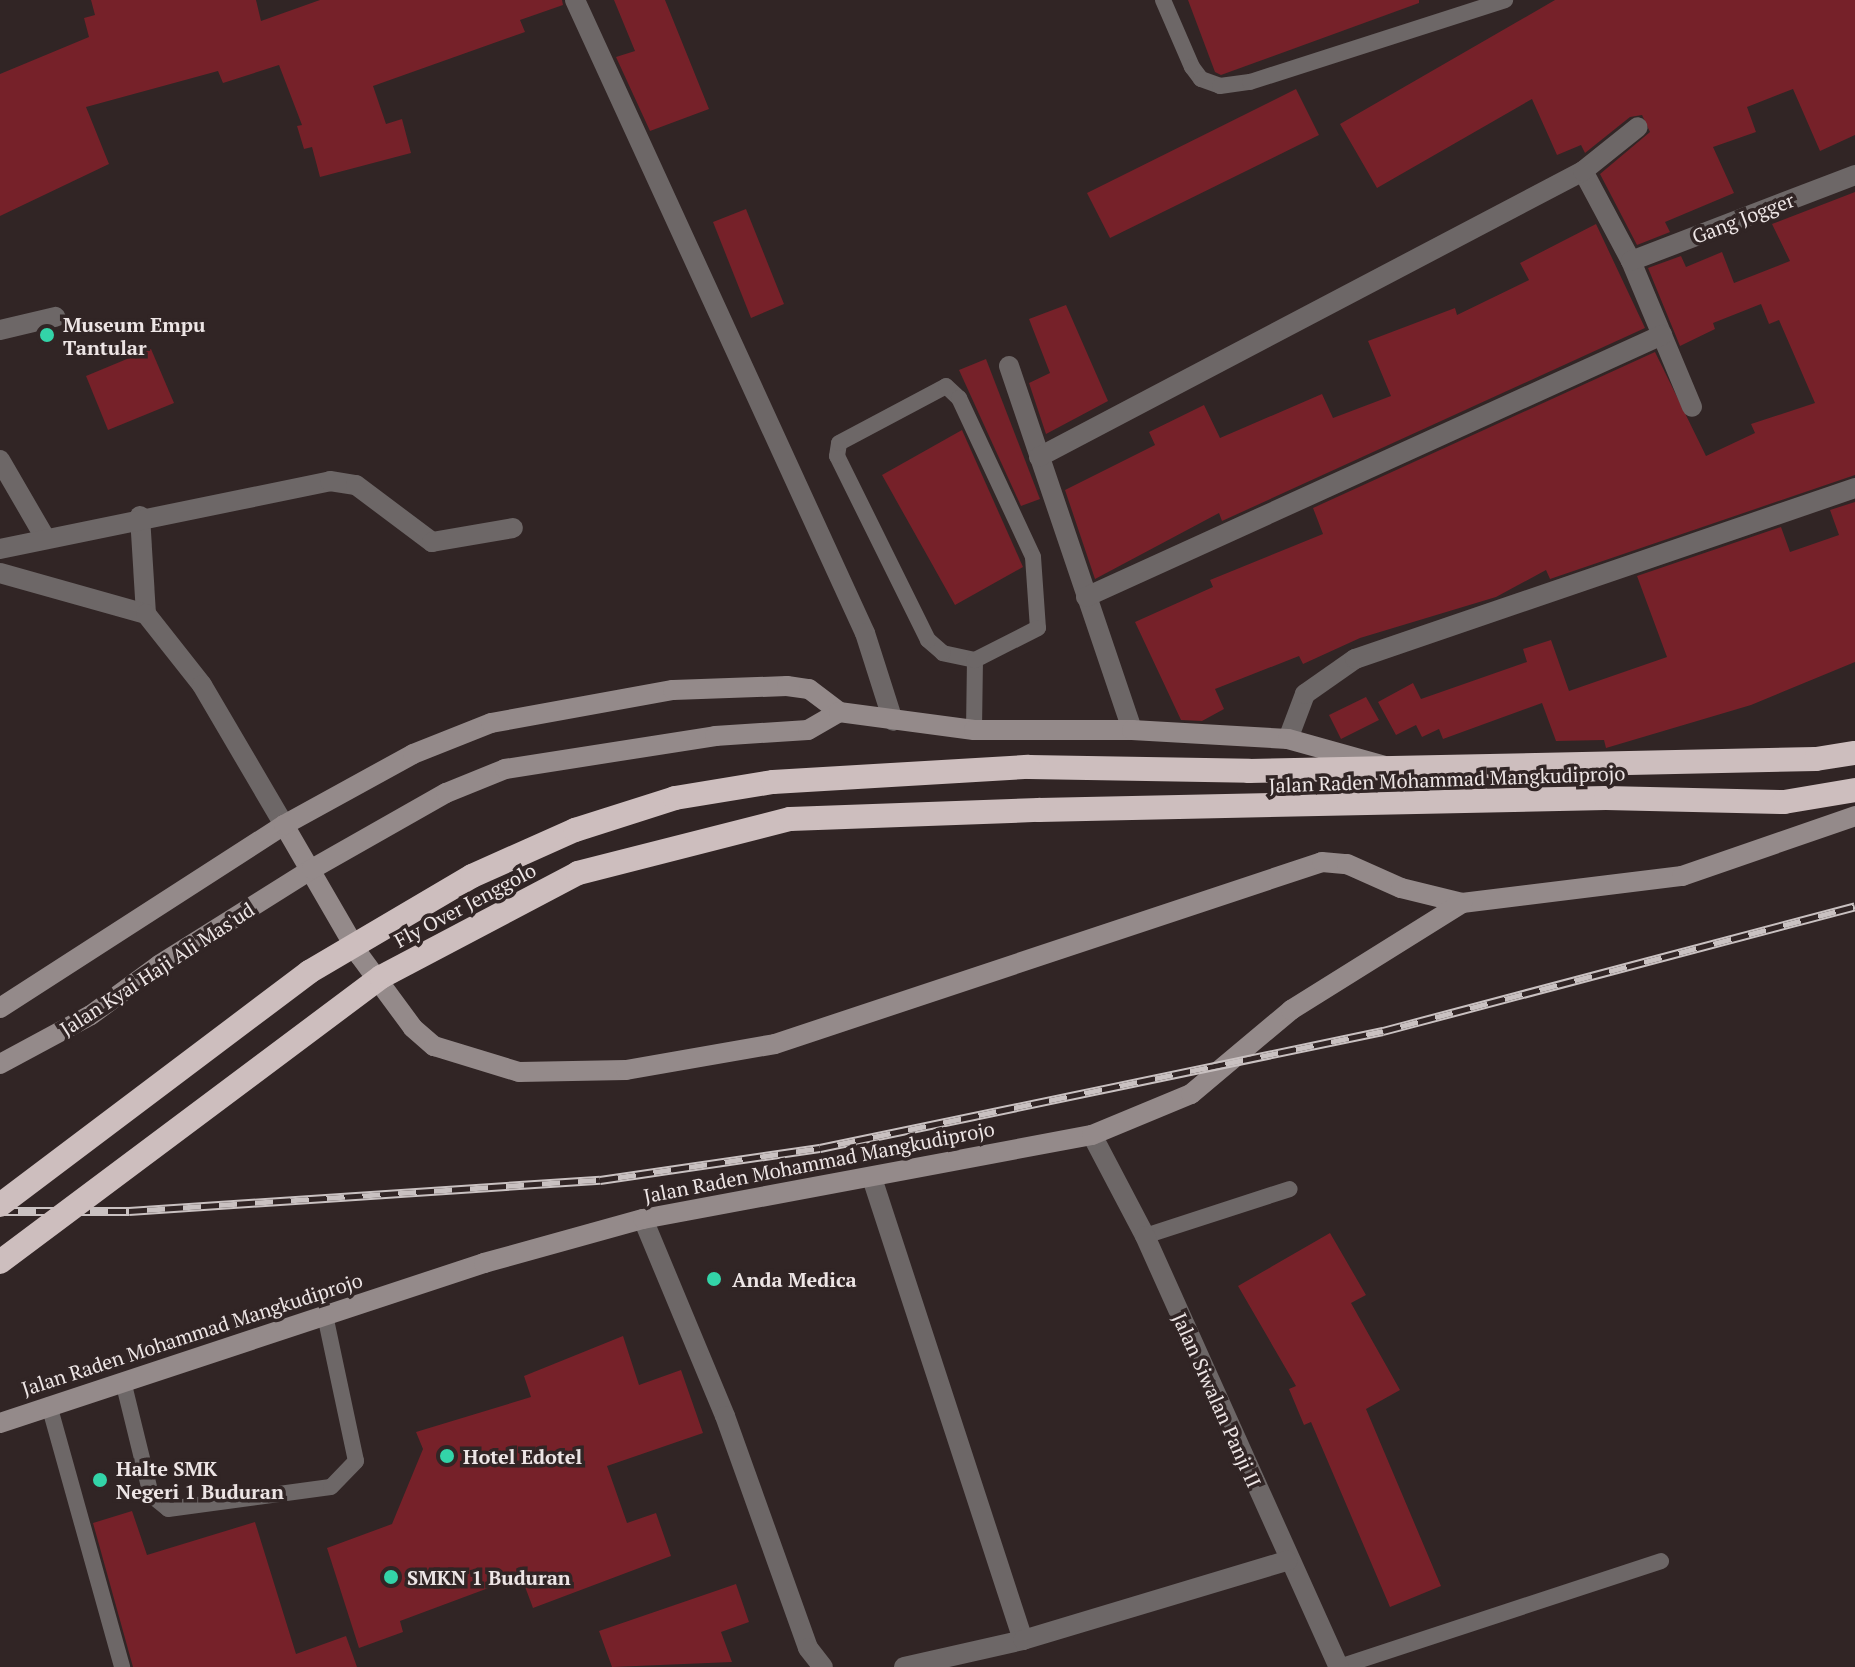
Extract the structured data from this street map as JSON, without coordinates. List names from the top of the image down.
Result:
{
  "streets": {
    "highway": ["Jalan Raden Mohammad Mangkudiprojo", "Fly Over Jenggolo"],
    "street": ["Gang Jogger", "Jalan Kyai Haji Ali Mas'ud", "Jalan Siwalan Panji II"]
  },
  "crossings": [
    ["Jalan Raden Mohammad Mangkudiprojo", "Fly Over Jenggolo"],
    ["Jalan Raden Mohammad Mangkudiprojo", "Jalan Kyai Haji Ali Mas'ud"],
    ["Jalan Raden Mohammad Mangkudiprojo", "Jalan Siwalan Panji II"]
  ],
  "places": [
    "Museum Empu Tantular",
    "Anda Medica",
    "Hotel Edotel",
    "Halte SMK Negeri 1 Buduran",
    "SMKN 1 Buduran"
  ]
}
